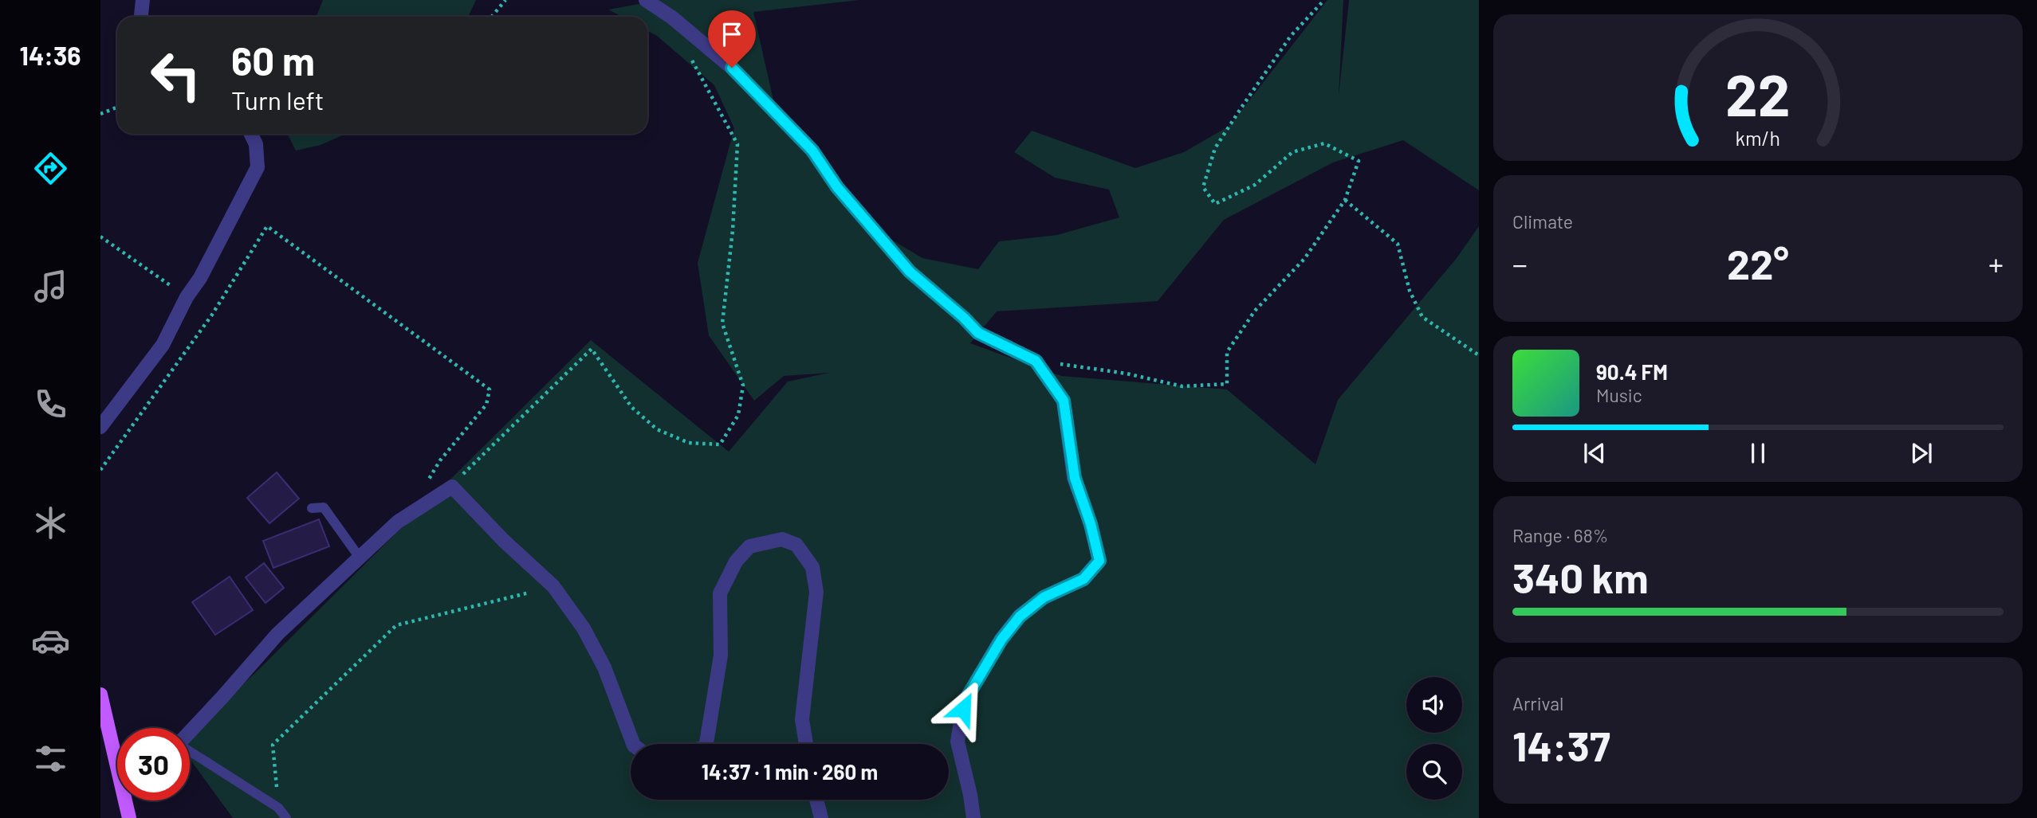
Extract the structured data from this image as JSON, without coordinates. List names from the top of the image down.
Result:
{
  "page": {
    "tabs": "14:36",
    "turn": ["60 m", "Turn left"],
    "tile": [
      "Climate",
      ["Range · 68%", "340 km"],
      ["Arrival", "14:37"]
    ],
    "heat": ["−", "22°", "+"],
    "song": ["90.4 FM", "Music"],
    "limit": "30",
    "trip": "14:37 · 1 min · 260 m",
    "gauge": ["22", "km/h"]
  }
}
